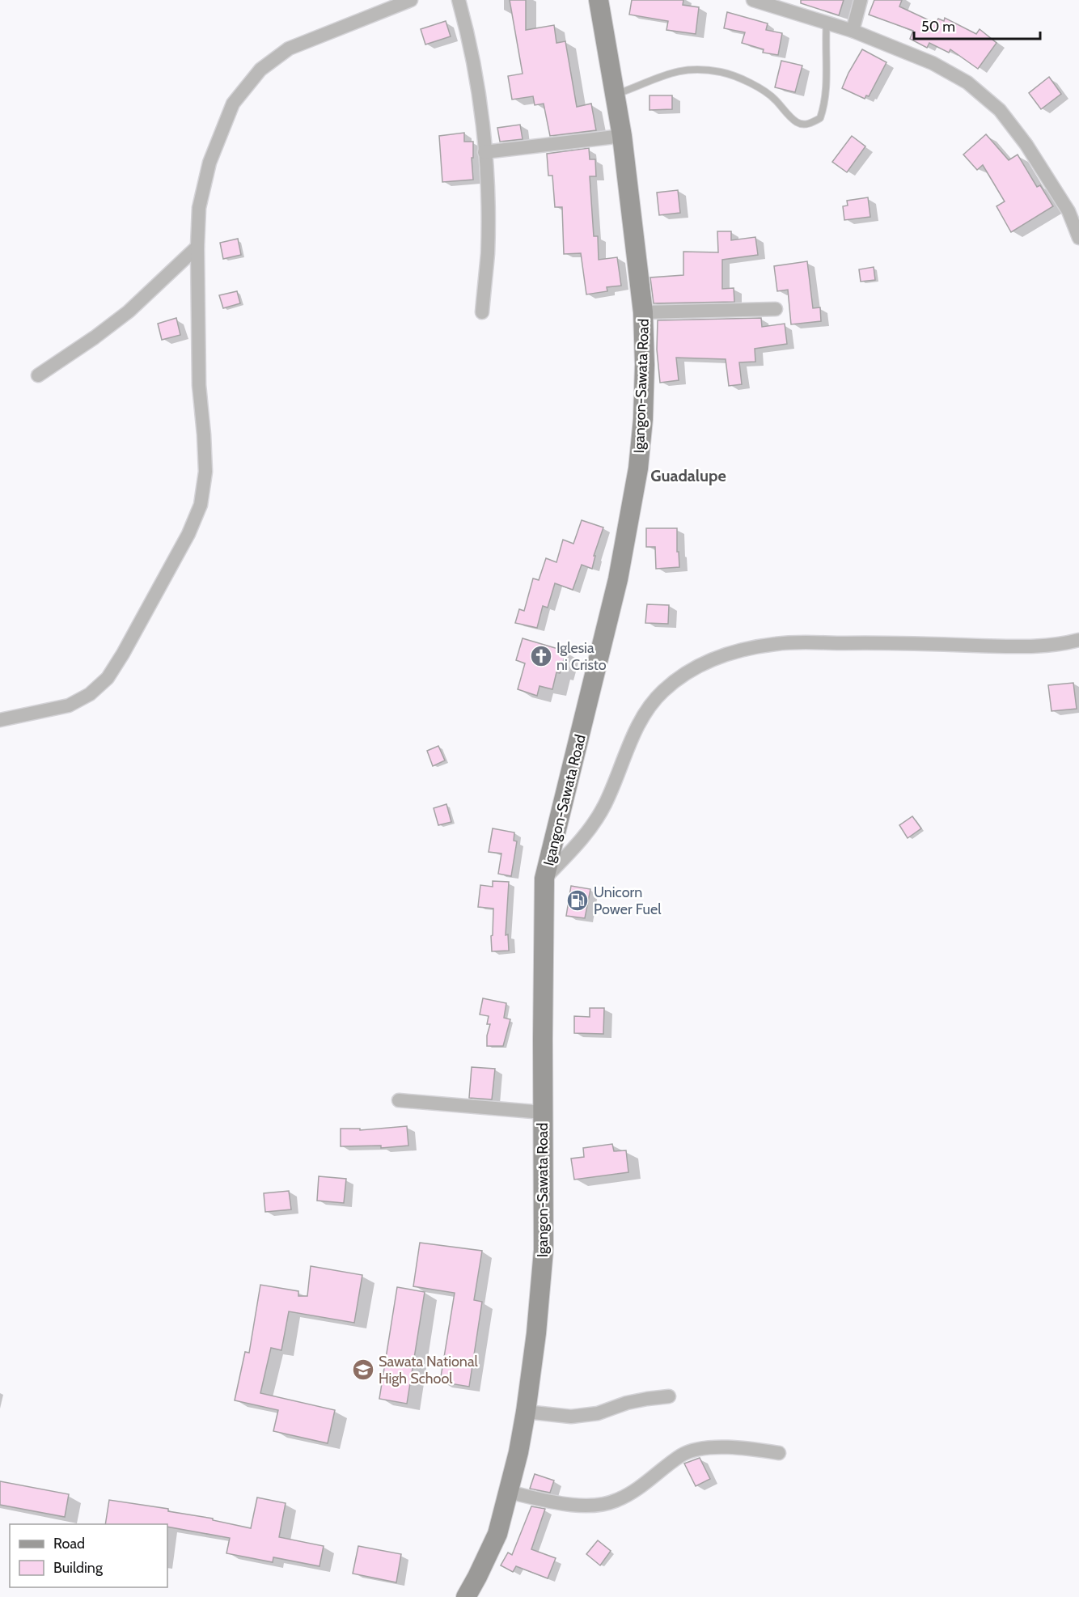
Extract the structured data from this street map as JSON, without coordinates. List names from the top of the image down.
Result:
{
  "streets": {
    "main road": ["Igangon-Sawata Road"]
  },
  "districts": ["Guadalupe"],
  "places": {
    "church": ["Iglesia ni Cristo"],
    "fuel station": ["Unicorn Power Fuel"],
    "school or university": ["Sawata National High School"]
  },
  "legend": ["Road", "Building"],
  "scale_bar": "50 m"
}
